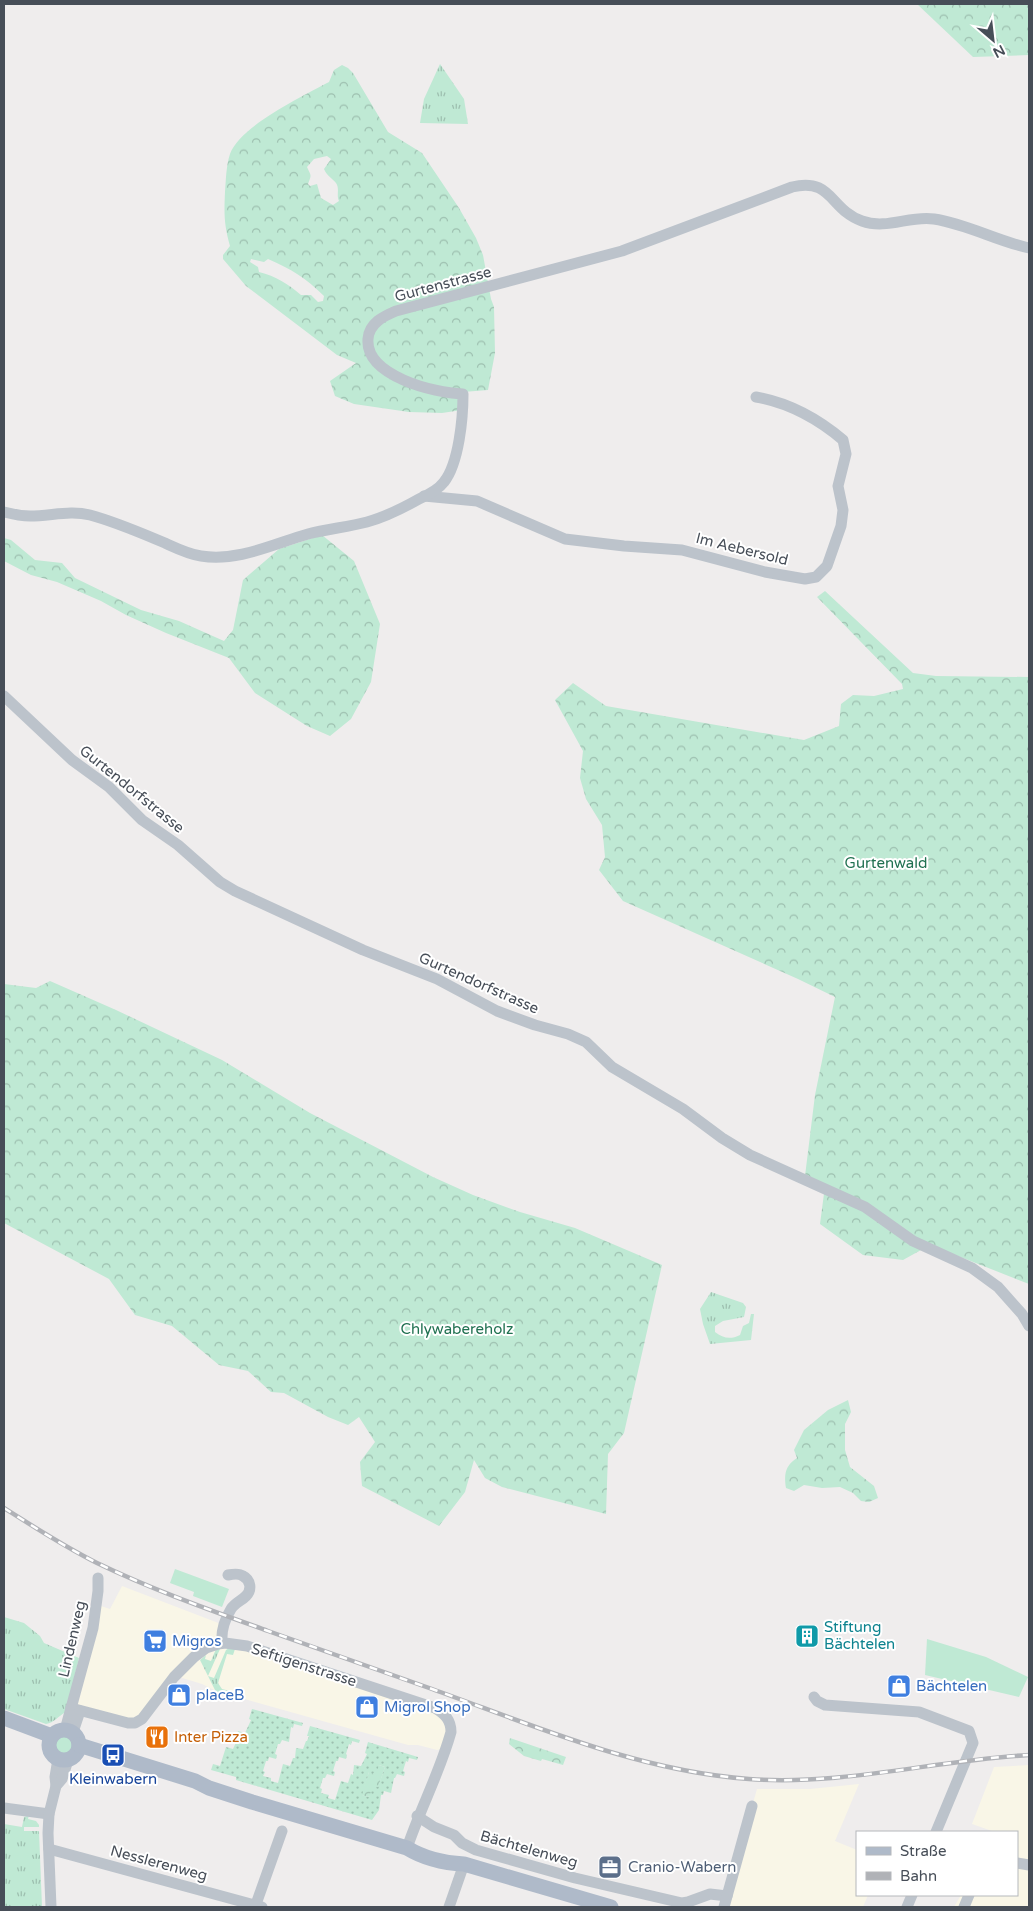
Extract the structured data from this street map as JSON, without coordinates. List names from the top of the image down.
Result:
{
  "streets": {
    "street": [
      "Gurtenstrasse",
      "Im Aebersold",
      "Gurtendorfstrasse",
      "Lindenweg",
      "Seftigenstrasse",
      "Bächtelenweg",
      "Nesslerenweg"
    ]
  },
  "crossings": [
    ["Gurtenstrasse", "Im Aebersold"],
    ["Lindenweg", "Nesslerenweg"],
    ["Seftigenstrasse", "Bächtelenweg"]
  ],
  "parks": ["Gurtenwald", "Chlywabereholz"],
  "places": {
    "building": ["Stiftung Bächtelen"],
    "supermarket": ["Migros"],
    "shop": ["Bächtelen", "placeB", "Migrol Shop"],
    "restaurant": ["Inter Pizza"],
    "bus stop": ["Kleinwabern"],
    "office": ["Cranio-Wabern"]
  },
  "legend": ["Straße", "Bahn"],
  "north": "bottom right"
}
